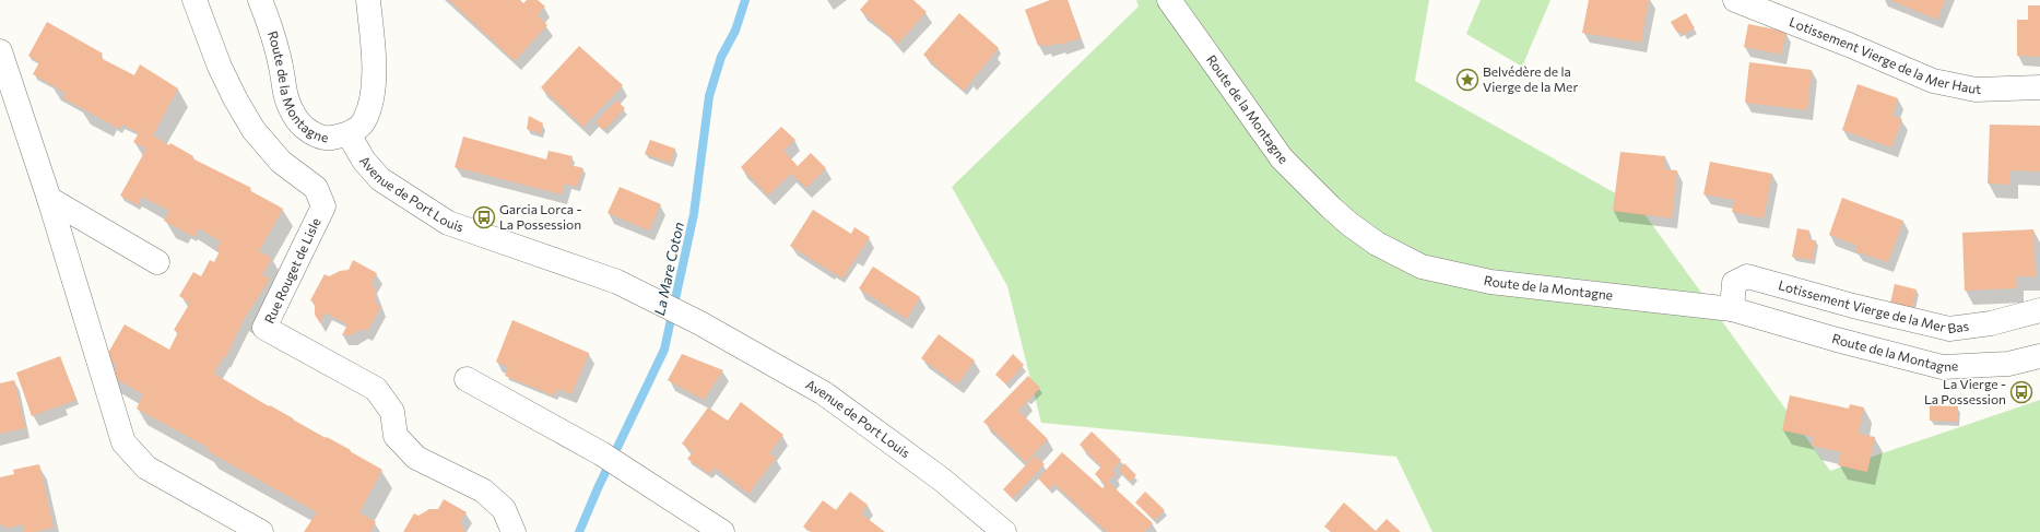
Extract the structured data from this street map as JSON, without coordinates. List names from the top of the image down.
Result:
{
  "streets": {
    "street": [
      "Lotissement Vierge de la Mer Haut",
      "Route de la Montagne",
      "Avenue de Port Louis",
      "Rue Rouget de Lisle",
      "Lotissement Vierge de la Mer Bas"
    ]
  },
  "crossings": [
    ["Route de la Montagne", "Avenue de Port Louis"],
    ["Route de la Montagne", "Lotissement Vierge de la Mer Bas"]
  ],
  "water": ["La Mare Coton"],
  "places": {
    "place": ["Belvédère de la Vierge de la Mer"],
    "bus stop": ["Garcia Lorca - La Possession", "La Vierge - La Possession"]
  }
}
